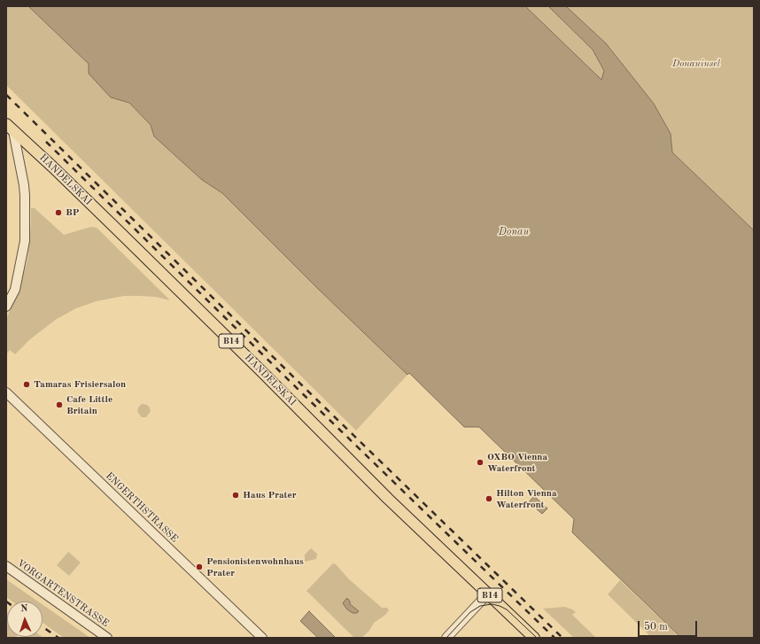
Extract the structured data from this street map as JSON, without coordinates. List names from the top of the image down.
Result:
{
  "streets": {
    "main road": ["HANDELSKAI", "B14"],
    "street": ["ENGERTHSTRASSE", "VORGARTENSTRASSE"]
  },
  "water": ["Donau"],
  "parks": ["Donauinsel"],
  "places": [
    "BP",
    "Tamaras Frisiersalon",
    "Cafe Little Britain",
    "OXBO Vienna Waterfront",
    "Haus Prater",
    "Hilton Vienna Waterfront",
    "Pensionistenwohnhaus Prater"
  ],
  "scale_bar": "50 m",
  "north": "top"
}
